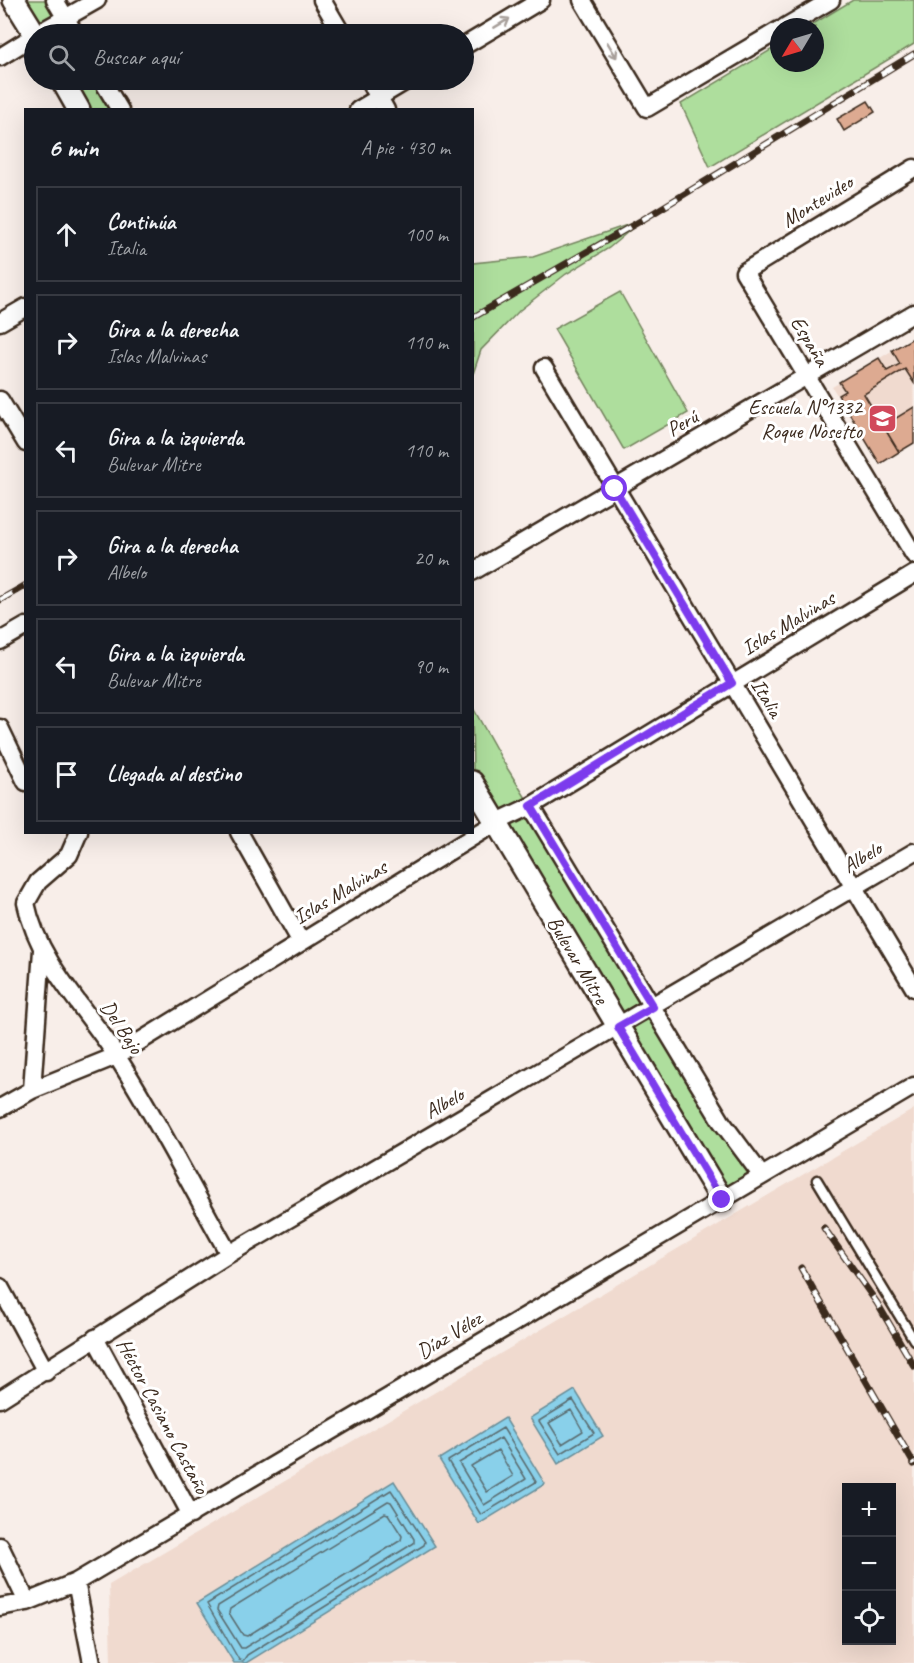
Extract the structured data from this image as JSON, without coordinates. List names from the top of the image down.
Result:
{
  "streets": {
    "street": [
      "Montevideo",
      "España",
      "Perú",
      "Islas Malvinas",
      "Italia",
      "Albelo",
      "Bulevar Mitre",
      "Del Bajo",
      "Díaz Vélez",
      "Héctor Casiano Castaño"
    ]
  },
  "crossings": [
    ["Montevideo", "España"],
    ["España", "Perú"],
    ["Perú", "Italia"],
    ["Islas Malvinas", "Italia"],
    ["Islas Malvinas", "Bulevar Mitre"],
    ["Islas Malvinas", "Del Bajo"],
    ["Italia", "Albelo"],
    ["Albelo", "Bulevar Mitre"],
    ["Albelo", "Del Bajo"],
    ["Albelo", "Héctor Casiano Castaño"],
    ["Bulevar Mitre", "Díaz Vélez"],
    ["Díaz Vélez", "Héctor Casiano Castaño"]
  ],
  "places": {
    "school or university": ["Escuela N°1332 Roque Nosetto"]
  },
  "north": "bottom left",
  "page": {
    "search": "Buscar aquí",
    "heading": ["6 min", "A pie · 430 m"],
    "list": [
      ["Continúa", "Italia", "100 m"],
      ["Gira a la derecha", "Islas Malvinas", "110 m"],
      ["Gira a la izquierda", "Bulevar Mitre", "110 m"],
      ["Gira a la derecha", "Albelo", "20 m"],
      ["Gira a la izquierda", "Bulevar Mitre", "90 m"],
      "Llegada al destino"
    ],
    "map_buttons": ["+", "−"]
  }
}
